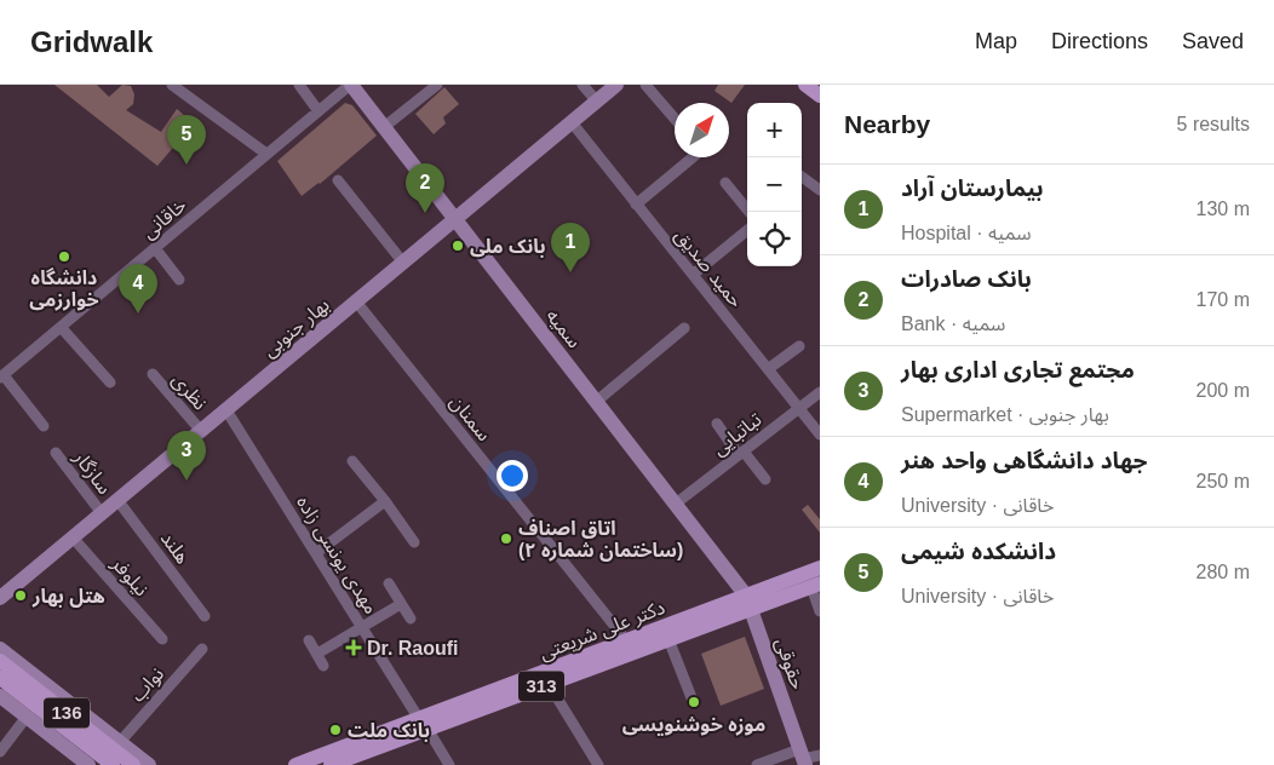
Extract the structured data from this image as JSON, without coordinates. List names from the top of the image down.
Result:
{
  "streets": {
    "main road": [
      "بهار جنوبی",
      "سمیه",
      "دکتر علی شریعتی",
      "حقوقی",
      "313",
      "136"
    ],
    "street": [
      "خاقانی",
      "حمید صدیق",
      "نظری",
      "سمنان",
      "تباتبایی",
      "سازگار",
      "هلند",
      "مهدی یونسی زاده",
      "نیلوفر",
      "نواب"
    ]
  },
  "crossings": [
    ["خاقانی", "سمیه"],
    ["حمید صدیق", "بهار جنوبی"],
    ["حمید صدیق", "تباتبایی"],
    ["بهار جنوبی", "سمیه"],
    ["بهار جنوبی", "نظری"],
    ["بهار جنوبی", "سمنان"],
    ["بهار جنوبی", "سازگار"],
    ["بهار جنوبی", "هلند"],
    ["بهار جنوبی", "مهدی یونسی زاده"],
    ["بهار جنوبی", "نیلوفر"],
    ["سمیه", "تباتبایی"],
    ["سمیه", "دکتر علی شریعتی"],
    ["سمیه", "حقوقی"],
    ["سمنان", "دکتر علی شریعتی"],
    ["مهدی یونسی زاده", "دکتر علی شریعتی"],
    ["دکتر علی شریعتی", "حقوقی"]
  ],
  "places": {
    "other": [
      "بانک ملی",
      "دانشگاه خوارزمی",
      "اتاق اصناف (ساختمان شماره ۲)",
      "هتل بهار",
      "موزه خوشنویسی",
      "بانک ملت"
    ],
    "health": ["Dr. Raoufi"]
  },
  "north": "top right",
  "page": {
    "header": "Gridwalk",
    "nav": ["Map", "Directions", "Saved"],
    "heading": ["Nearby", "5 results"],
    "map_buttons": ["+", "−"],
    "pins": [
      "5",
      "2",
      "1",
      "4",
      "3"
    ],
    "list": [
      {
        "mark": "1",
        "name": "بیمارستان آراد",
        "note": "Hospital · سمیه",
        "value": "130 m"
      },
      {
        "mark": "2",
        "name": "بانک صادرات",
        "note": "Bank · سمیه",
        "value": "170 m"
      },
      {
        "mark": "3",
        "name": "مجتمع تجاری اداری بهار",
        "note": "Supermarket · بهار جنوبی",
        "value": "200 m"
      },
      {
        "mark": "4",
        "name": "جهاد دانشگاهی واحد هنر",
        "note": "University · خاقانی",
        "value": "250 m"
      },
      {
        "mark": "5",
        "name": "دانشکده شیمی",
        "note": "University · خاقانی",
        "value": "280 m"
      }
    ]
  }
}
